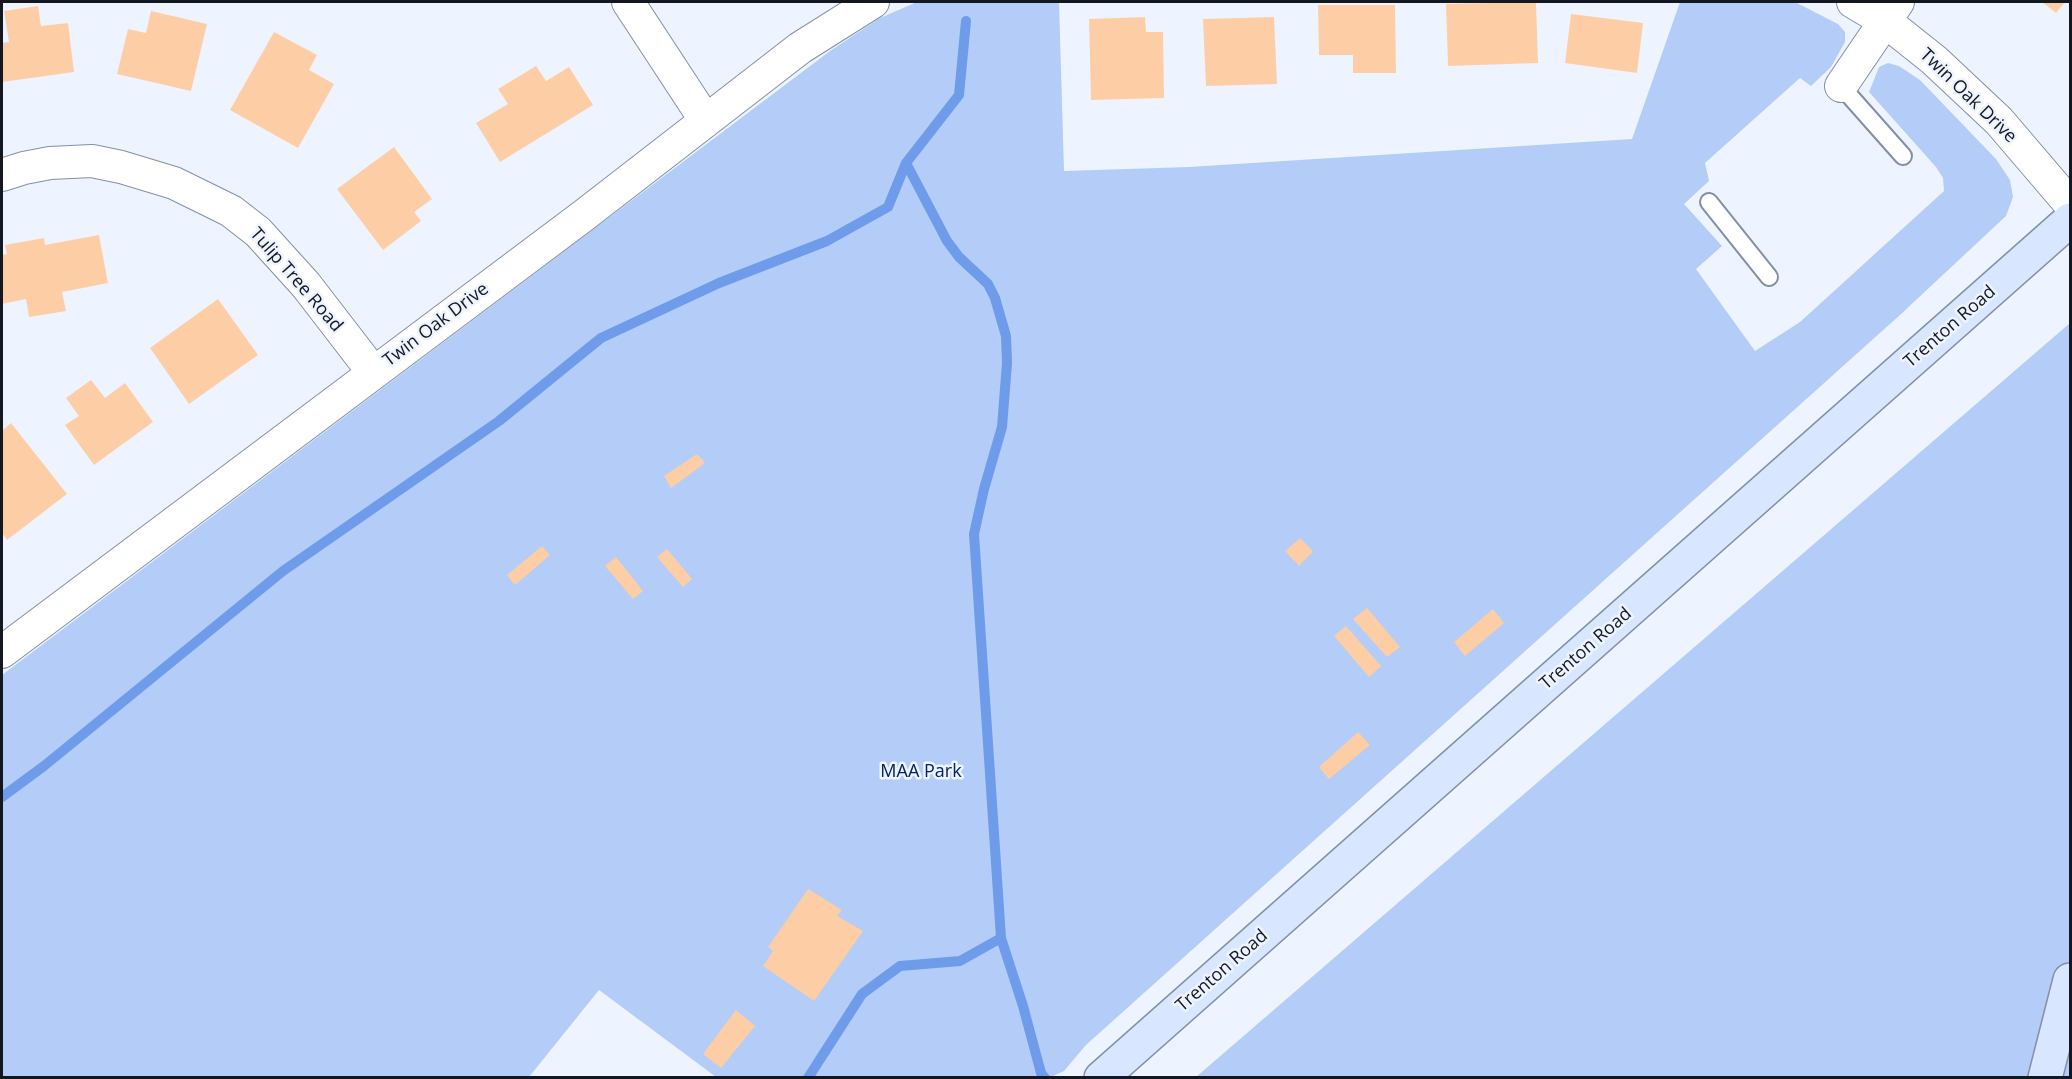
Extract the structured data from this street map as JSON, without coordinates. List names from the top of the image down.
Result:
{
  "streets": {
    "main road": ["Trenton Road"],
    "street": ["Twin Oak Drive", "Tulip Tree Road"]
  },
  "crossings": [
    ["Twin Oak Drive", "Tulip Tree Road"]
  ],
  "parks": ["MAA Park"]
}
